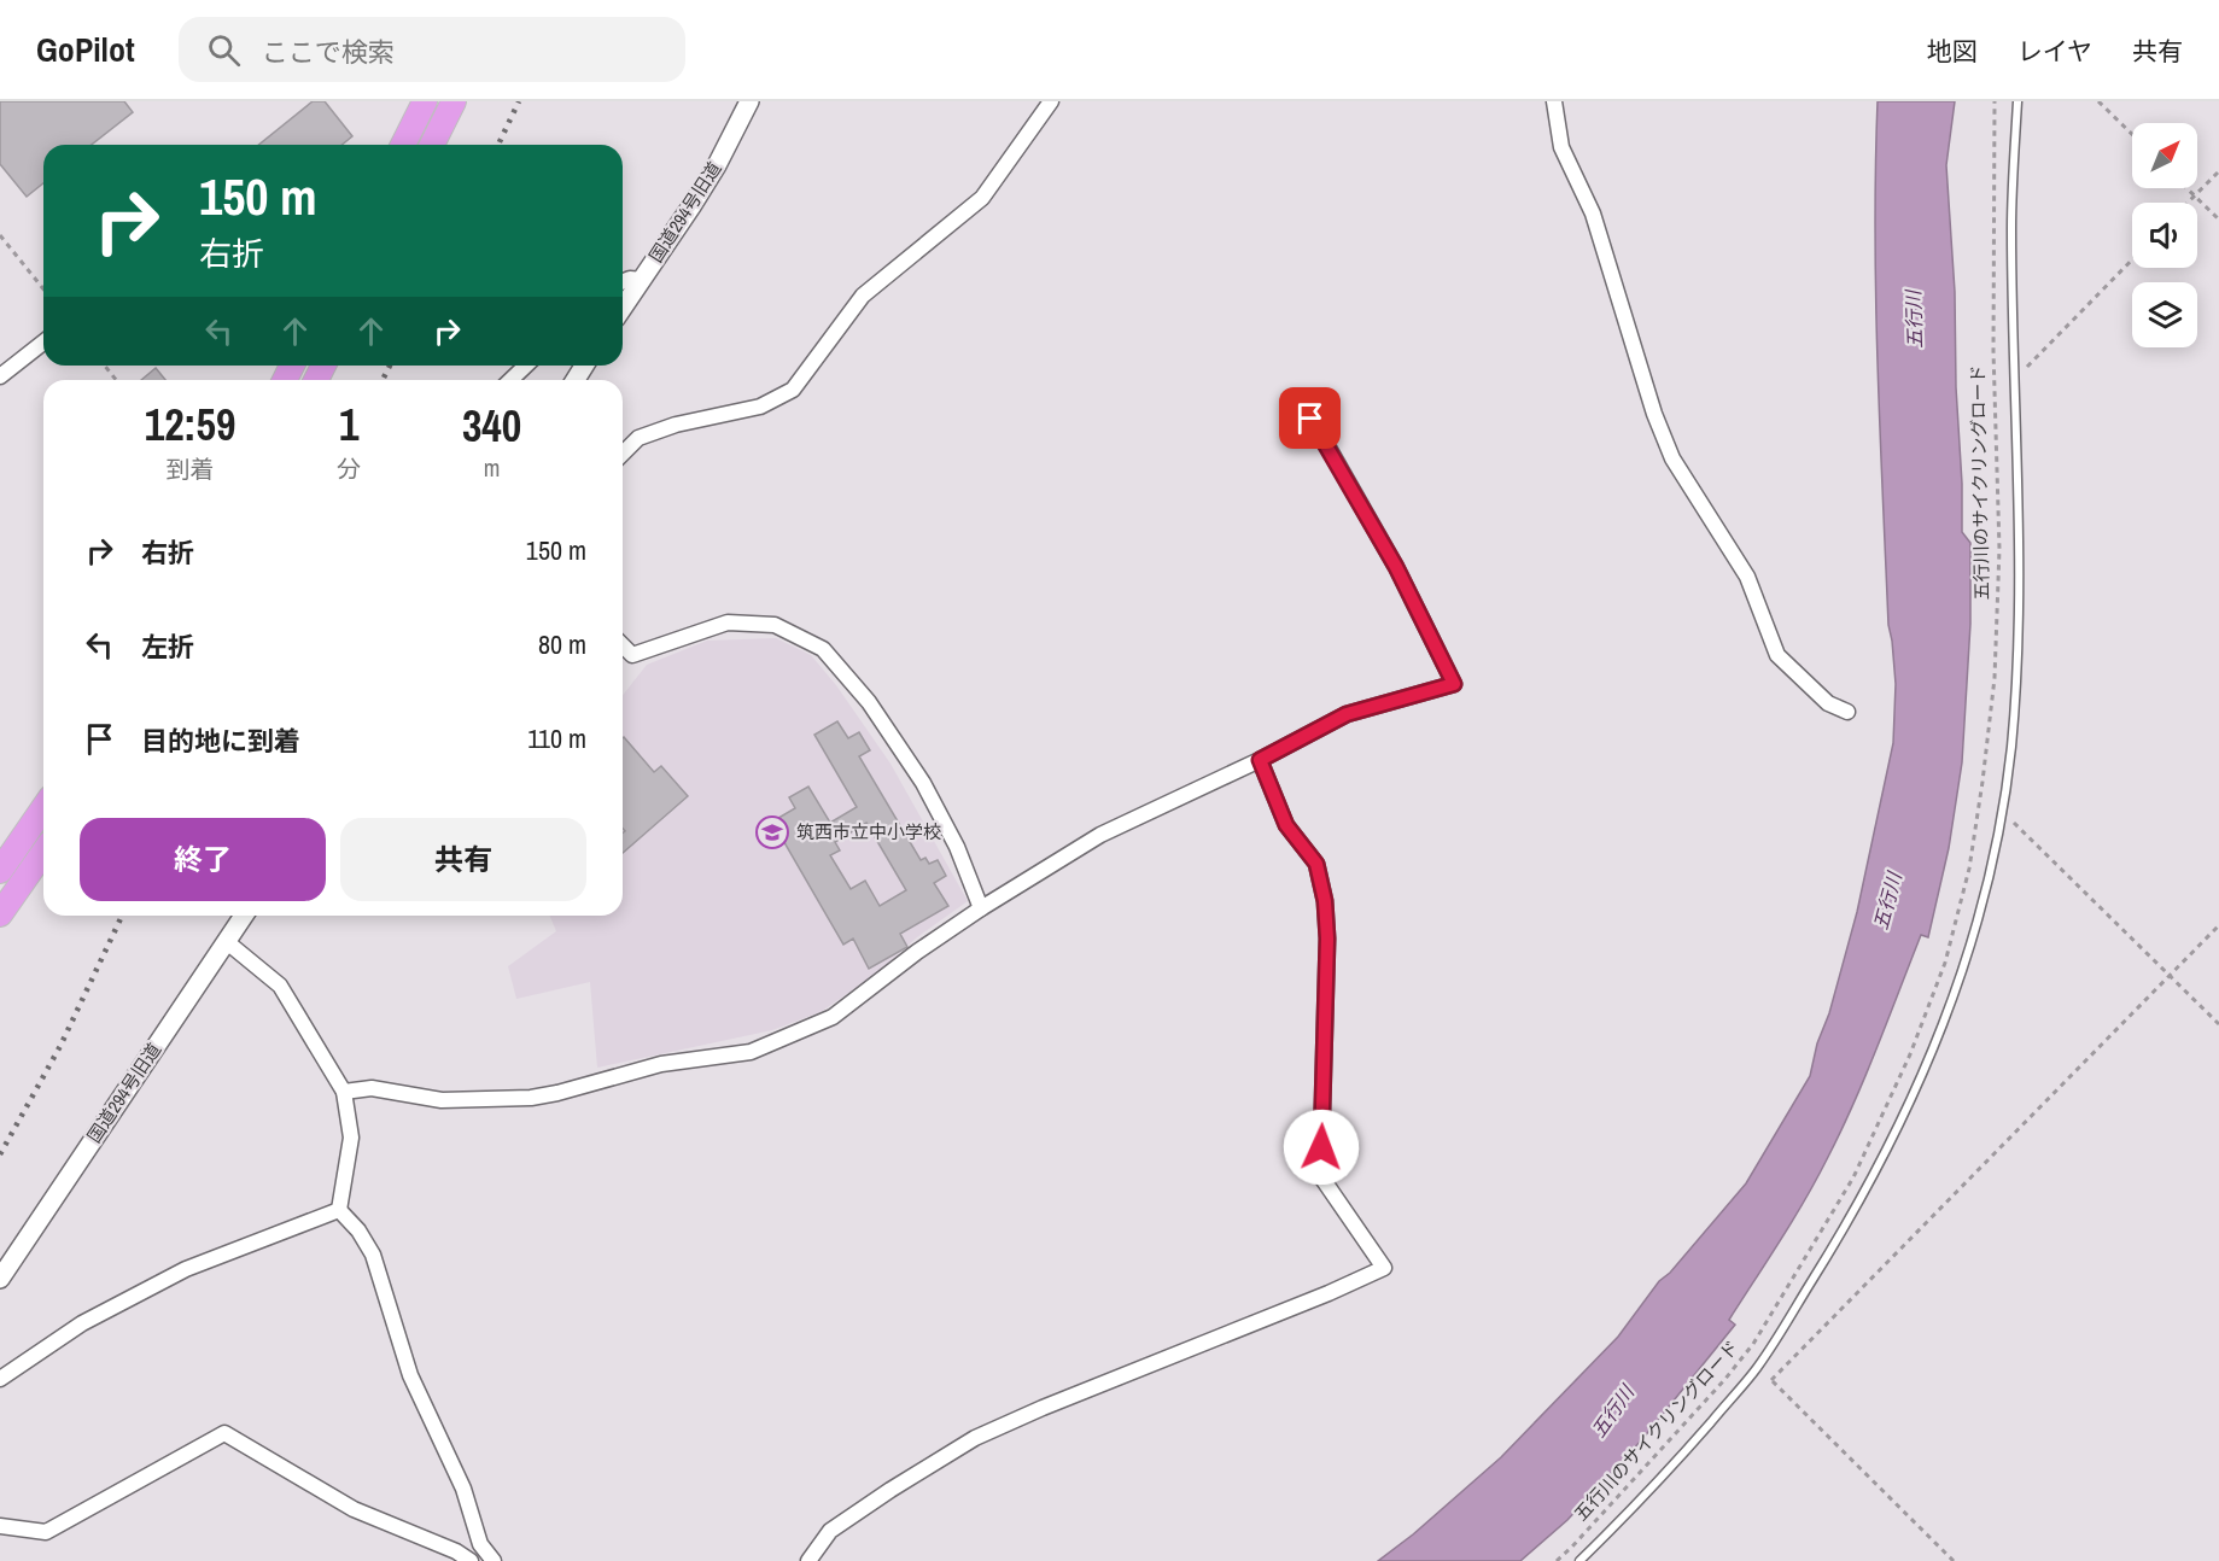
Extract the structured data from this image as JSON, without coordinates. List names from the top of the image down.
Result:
{
  "streets": {
    "street": ["国道294号旧道"],
    "path": ["五行川のサイクリングロード"]
  },
  "water": ["五行川"],
  "places": {
    "school or university": ["筑西市立中小学校"]
  },
  "north": "top right",
  "page": {
    "header": "GoPilot",
    "search": "ここで検索",
    "nav": ["地図", "レイヤ", "共有"],
    "turn": ["150 m", "右折"],
    "eta": [
      "12:59",
      "到着",
      "1",
      "分",
      "340",
      "m"
    ],
    "list": [
      {
        "name": "右折",
        "value": "150 m"
      },
      {
        "name": "左折",
        "value": "80 m"
      },
      {
        "name": "目的地に到着",
        "value": "110 m"
      }
    ],
    "buttons": ["終了", "共有"]
  }
}
